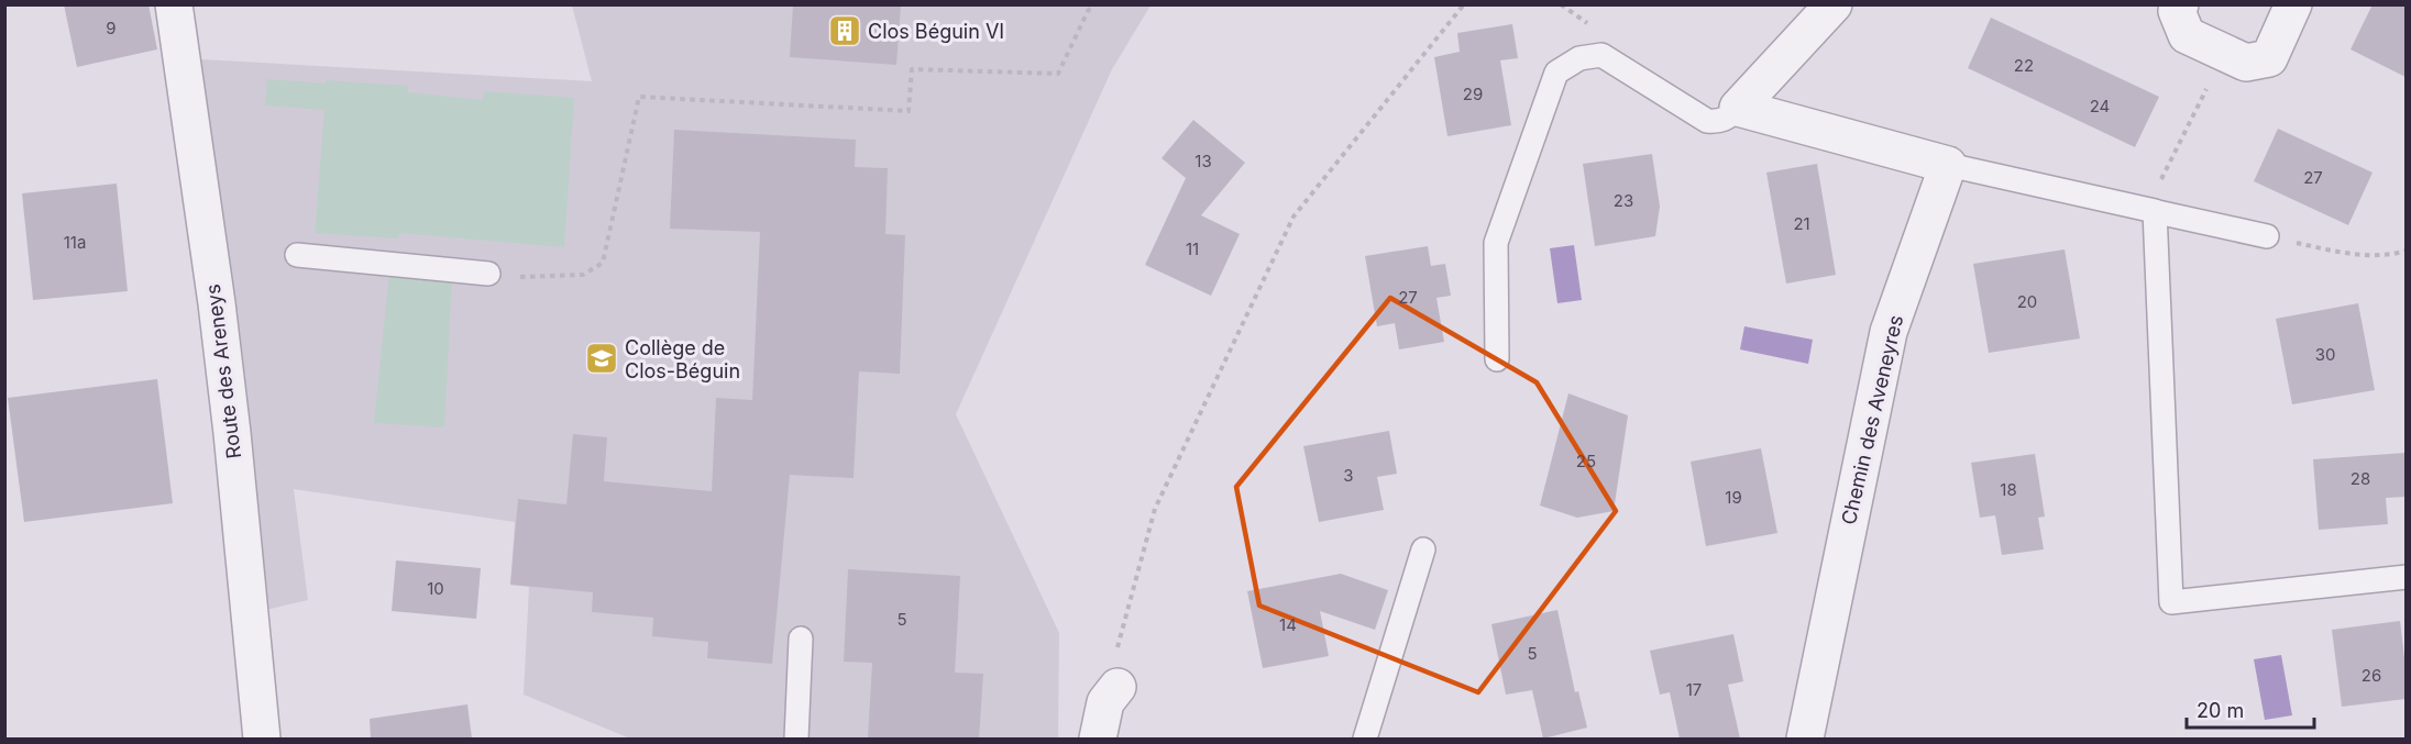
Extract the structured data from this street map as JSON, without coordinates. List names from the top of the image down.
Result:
{
  "streets": {
    "street": ["Route des Areneys", "Chemin des Aveneyres"]
  },
  "places": {
    "building": ["Clos Béguin VI"],
    "school or university": ["Collège de Clos-Béguin"]
  },
  "house_numbers": [
    "9",
    "22",
    "29",
    "24",
    "13",
    "27",
    "23",
    "21",
    "11a",
    "11",
    "27",
    "20",
    "30",
    "25",
    "3",
    "28",
    "18",
    "19",
    "10",
    "5",
    "14",
    "5",
    "26",
    "17"
  ],
  "scale_bar": "20 m"
}
